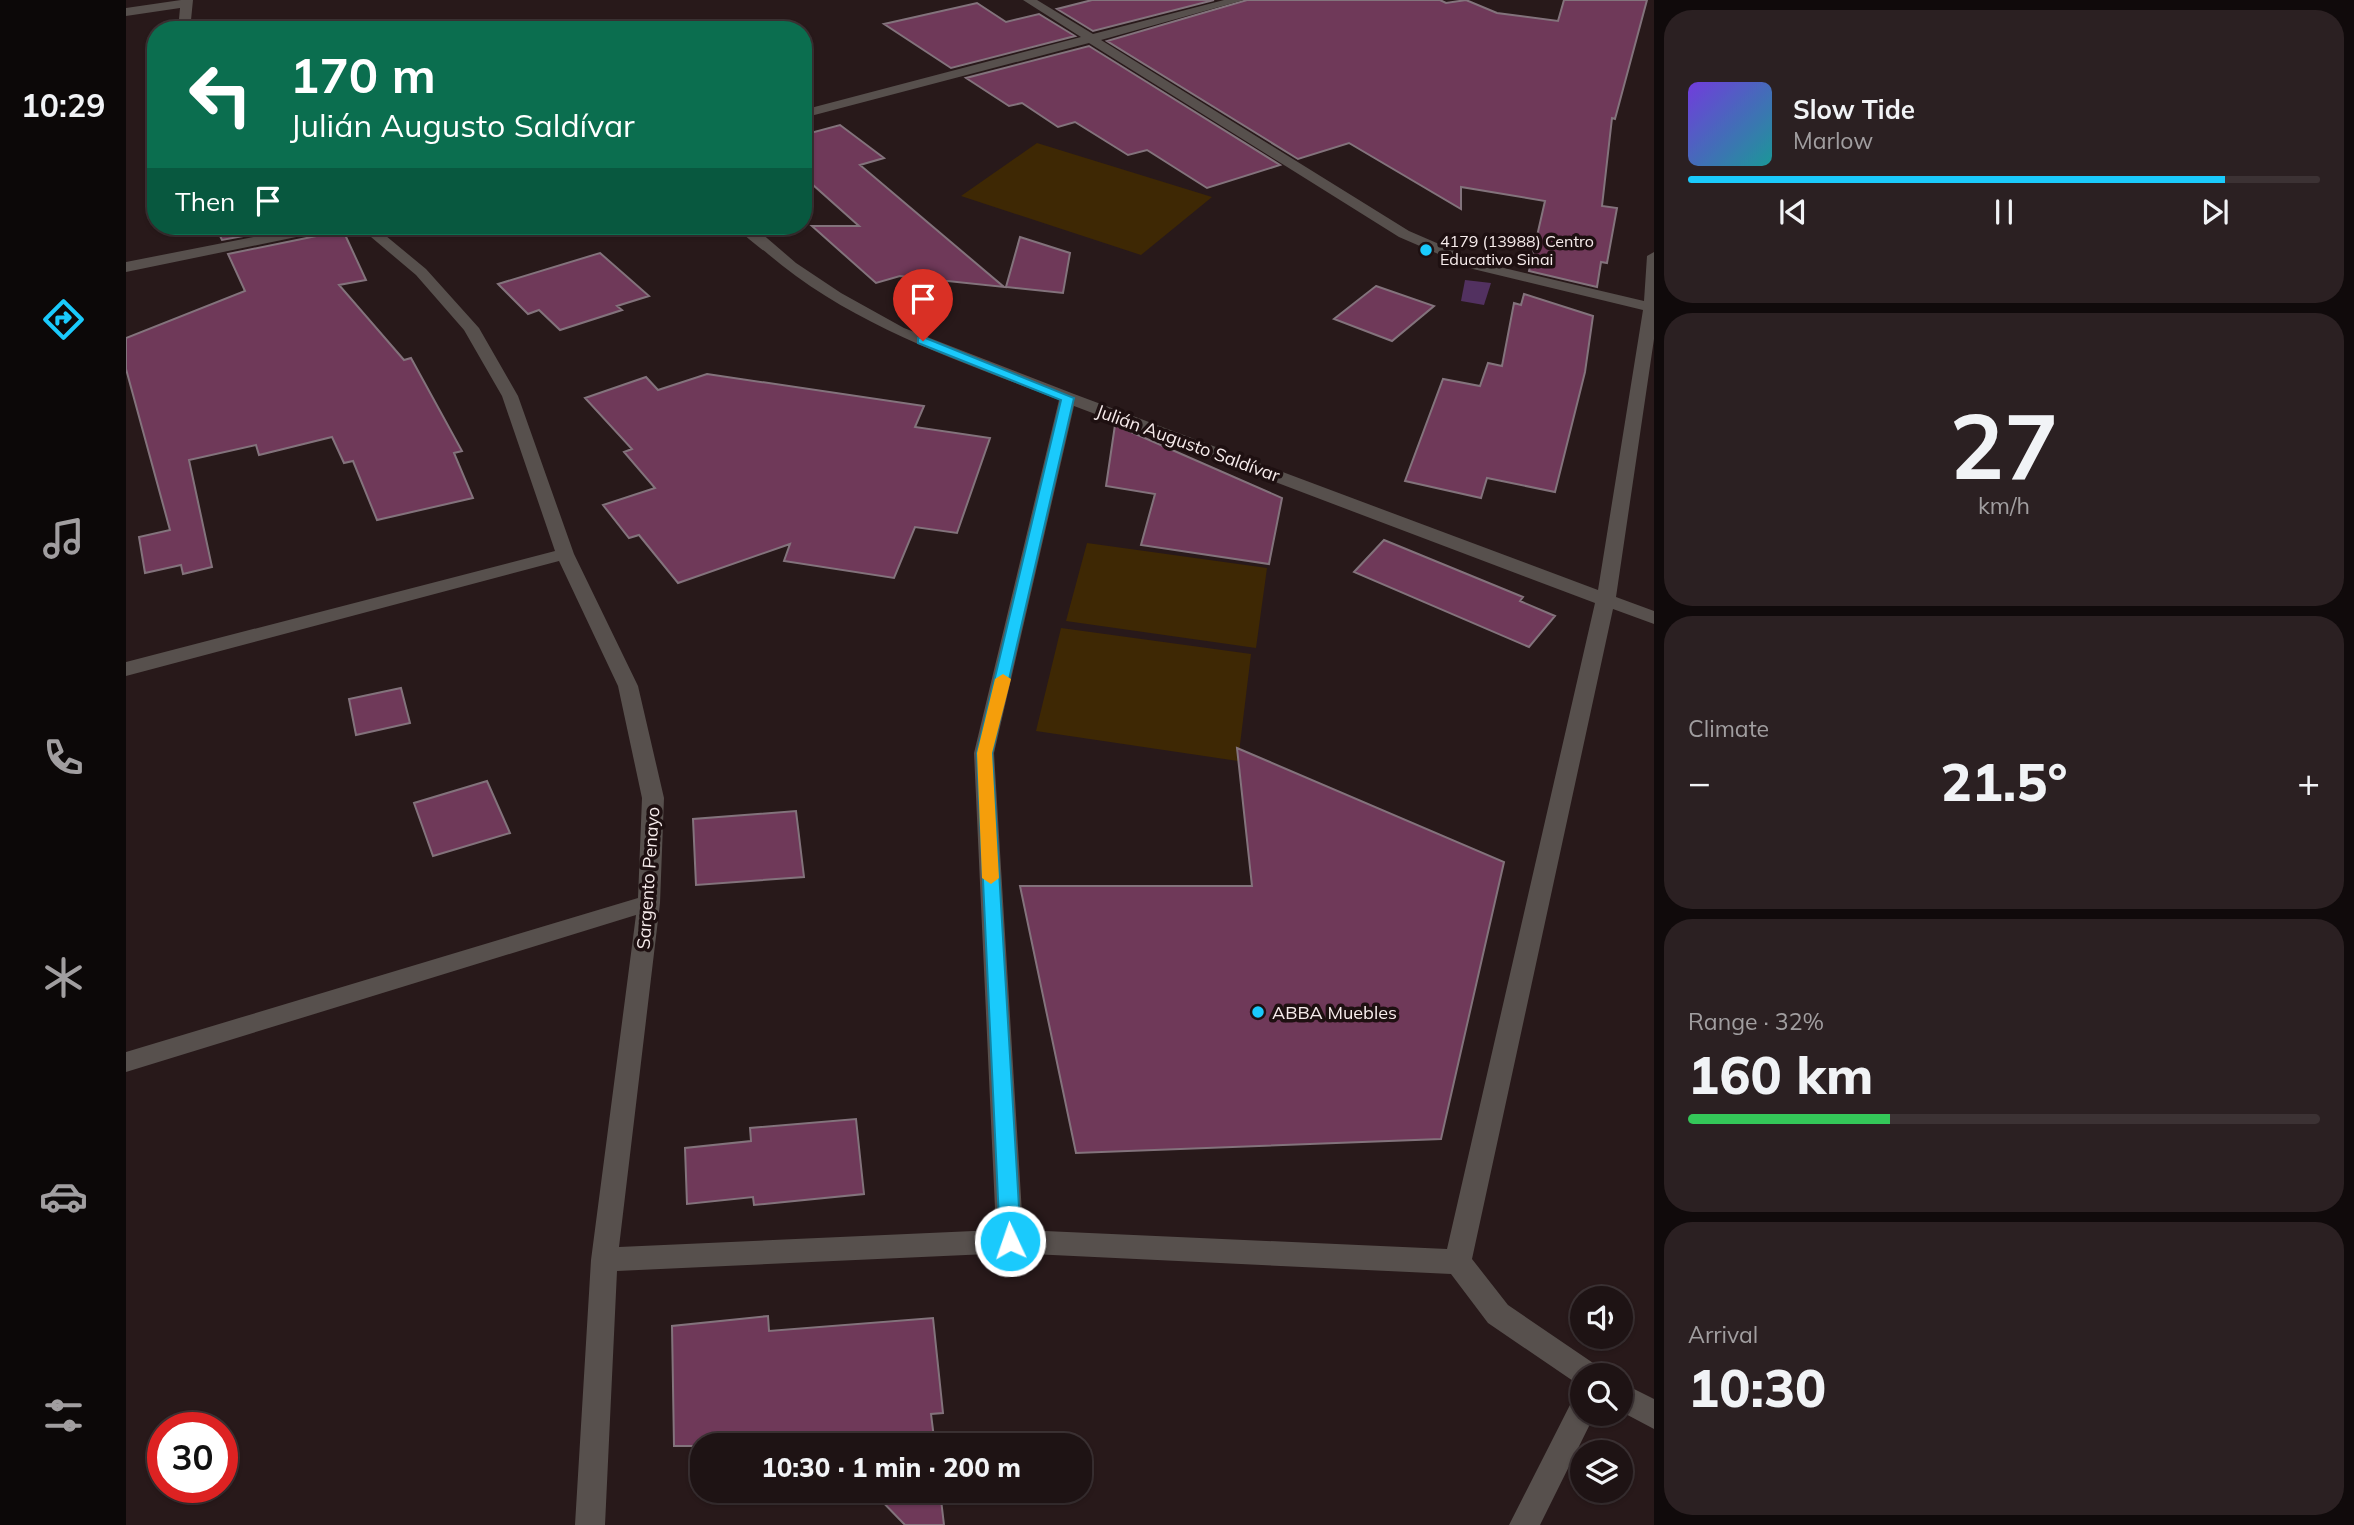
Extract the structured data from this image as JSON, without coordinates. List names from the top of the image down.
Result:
{
  "streets": {
    "street": ["Julián Augusto Saldívar", "Sargento Penayo"]
  },
  "places": ["4179 (13988) Centro Educativo Sinai", "ABBA Muebles"],
  "page": {
    "tabs": "10:29",
    "turn": ["170 m", "Julián Augusto Saldívar"],
    "song": ["Slow Tide", "Marlow"],
    "then": "Then",
    "tile": [
      ["27", "km/h"],
      "Climate",
      ["Range · 32%", "160 km"],
      ["Arrival", "10:30"]
    ],
    "heat": ["−", "21.5°", "+"],
    "limit": "30",
    "trip": "10:30 · 1 min · 200 m"
  }
}
